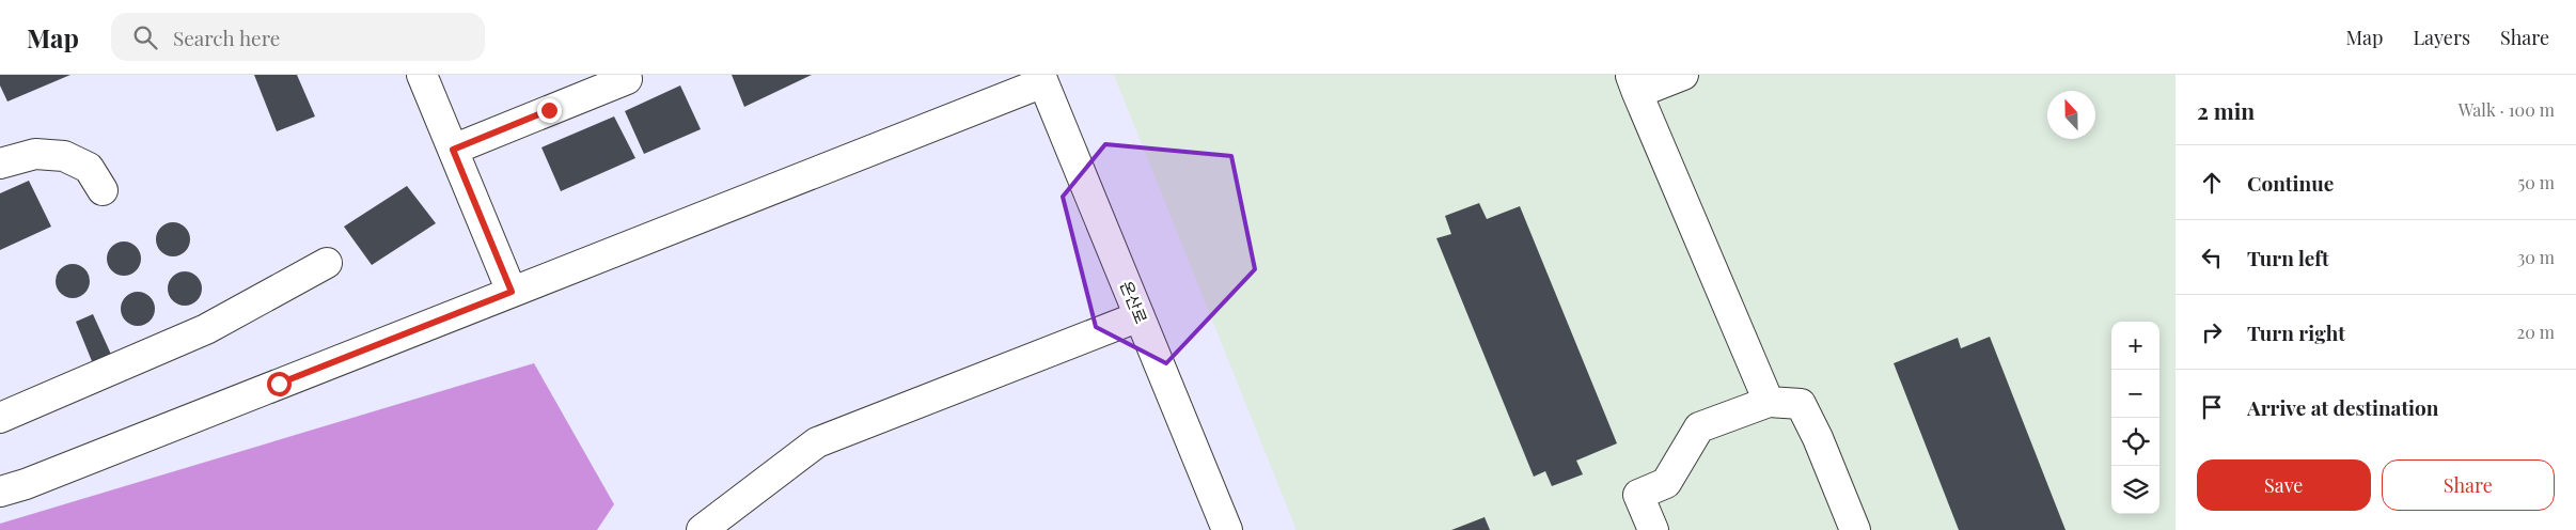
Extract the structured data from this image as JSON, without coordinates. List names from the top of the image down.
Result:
{
  "streets": {
    "street": ["온산로"]
  },
  "north": "top",
  "page": {
    "header": "Map",
    "search": "Search here",
    "nav": ["Map", "Layers", "Share"],
    "heading": ["2 min", "Walk · 100 m"],
    "list": [
      ["Continue", "50 m"],
      ["Turn left", "30 m"],
      ["Turn right", "20 m"],
      "Arrive at destination"
    ],
    "map_buttons": ["+", "−"],
    "buttons": ["Save", "Share"]
  }
}
